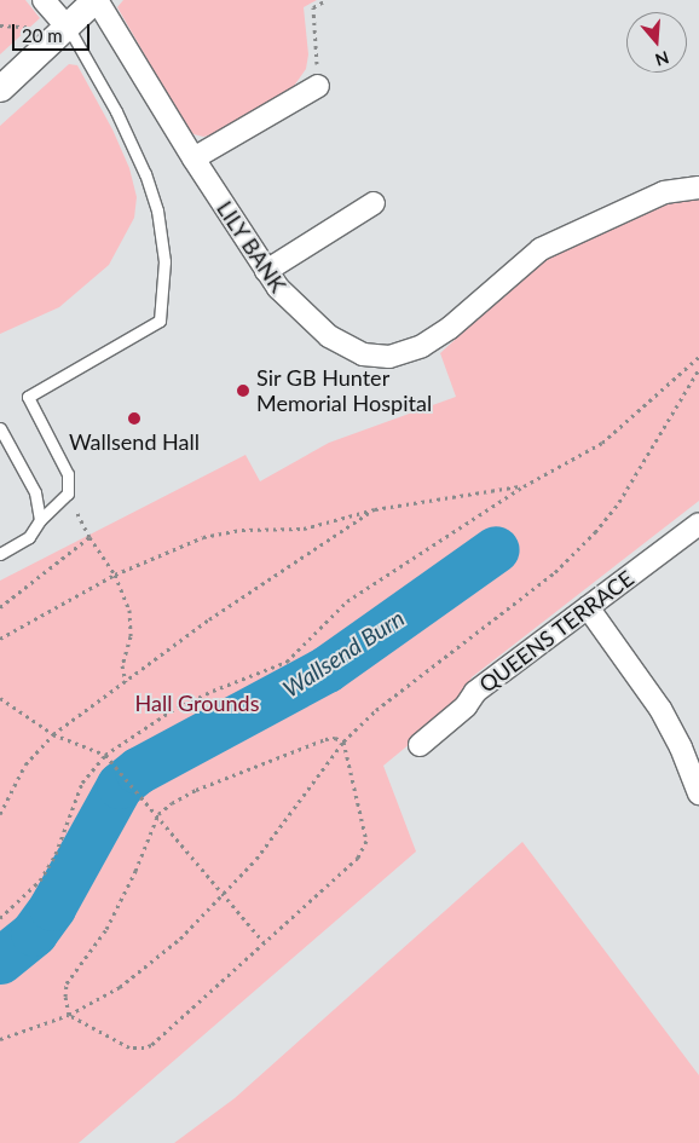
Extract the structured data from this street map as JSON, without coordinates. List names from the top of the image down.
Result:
{
  "streets": {
    "street": ["LILY BANK", "QUEENS TERRACE"]
  },
  "water": ["Wallsend Burn"],
  "parks": ["Hall Grounds"],
  "places": ["Sir GB Hunter Memorial Hospital", "Wallsend Hall"],
  "scale_bar": "20 m",
  "north": "bottom"
}
